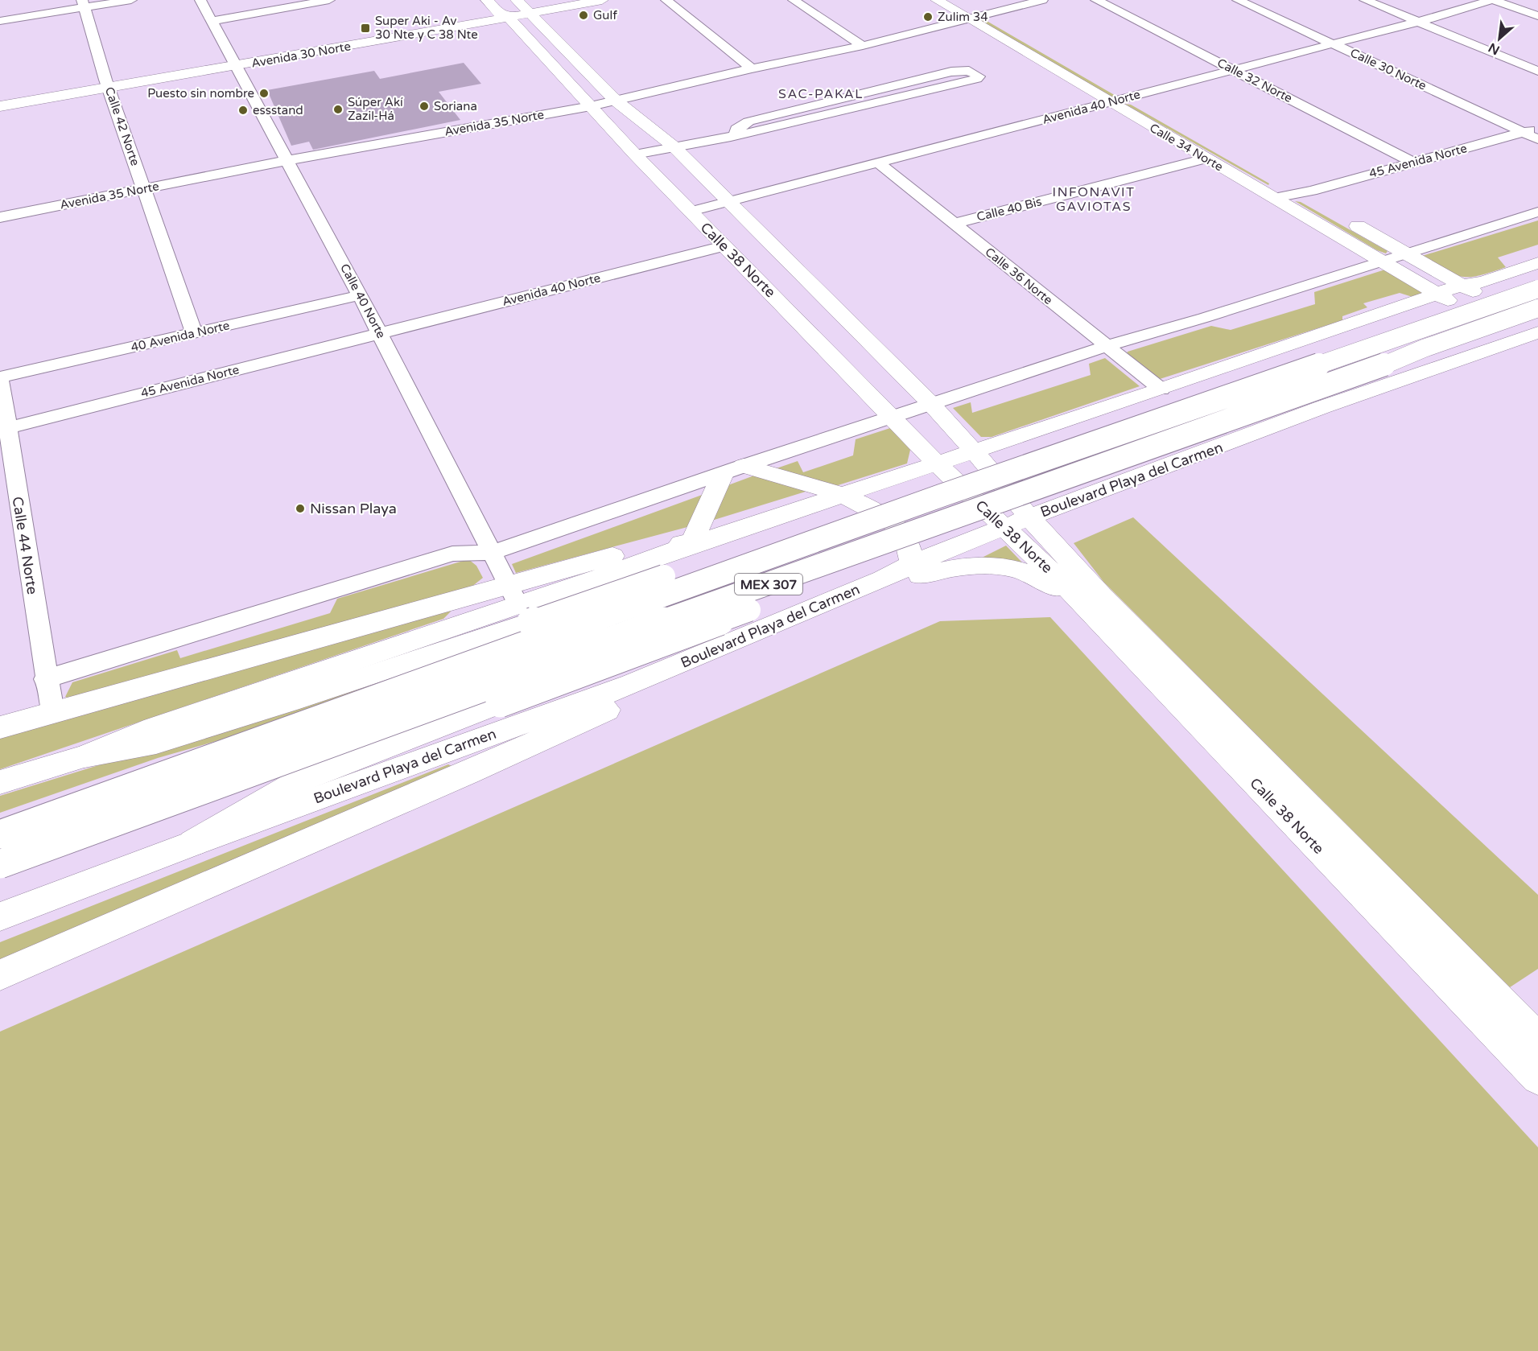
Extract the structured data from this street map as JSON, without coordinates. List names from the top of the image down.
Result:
{
  "streets": {
    "main road": [
      "Avenida 30 Norte",
      "Calle 34 Norte",
      "Calle 38 Norte",
      "Boulevard Playa del Carmen",
      "MEX 307"
    ],
    "street": [
      "Calle 30 Norte",
      "Calle 32 Norte",
      "Avenida 40 Norte",
      "Avenida 35 Norte",
      "Calle 42 Norte",
      "45 Avenida Norte",
      "Calle 40 Bis",
      "Calle 36 Norte",
      "Calle 40 Norte",
      "40 Avenida Norte",
      "Calle 44 Norte"
    ]
  },
  "crossings": [
    ["Avenida 30 Norte", "Calle 42 Norte"],
    ["Avenida 30 Norte", "Calle 38 Norte"],
    ["Avenida 30 Norte", "Calle 40 Norte"],
    ["Calle 30 Norte", "Avenida 40 Norte"],
    ["Calle 30 Norte", "45 Avenida Norte"],
    ["Calle 32 Norte", "Avenida 40 Norte"],
    ["Calle 32 Norte", "45 Avenida Norte"],
    ["Avenida 40 Norte", "Calle 34 Norte"],
    ["Avenida 40 Norte", "45 Avenida Norte"],
    ["Avenida 40 Norte", "Calle 38 Norte"],
    ["Avenida 40 Norte", "Calle 36 Norte"],
    ["Avenida 40 Norte", "Calle 40 Norte"],
    ["Avenida 35 Norte", "Calle 42 Norte"],
    ["Avenida 35 Norte", "Calle 34 Norte"],
    ["Avenida 35 Norte", "Calle 38 Norte"],
    ["Avenida 35 Norte", "Calle 40 Norte"],
    ["Calle 42 Norte", "40 Avenida Norte"],
    ["Calle 34 Norte", "45 Avenida Norte"],
    ["Calle 34 Norte", "Calle 40 Bis"],
    ["Calle 34 Norte", "Boulevard Playa del Carmen"],
    ["45 Avenida Norte", "Calle 40 Norte"],
    ["45 Avenida Norte", "Calle 44 Norte"],
    ["Calle 40 Bis", "Calle 36 Norte"],
    ["Calle 38 Norte", "Boulevard Playa del Carmen"],
    ["Calle 40 Norte", "40 Avenida Norte"],
    ["40 Avenida Norte", "Calle 44 Norte"]
  ],
  "districts": ["SAC-PAKAL", "INFONAVIT GAVIOTAS"],
  "places": {
    "other": [
      "Gulf",
      "Zulim 34",
      "Puesto sin nombre",
      "Soriana",
      "Súper Akí Zazil-Há",
      "essstand",
      "Nissan Playa"
    ],
    "transit": ["Super Aki - Av 30 Nte y C 38 Nte"]
  },
  "north": "bottom left"
}
